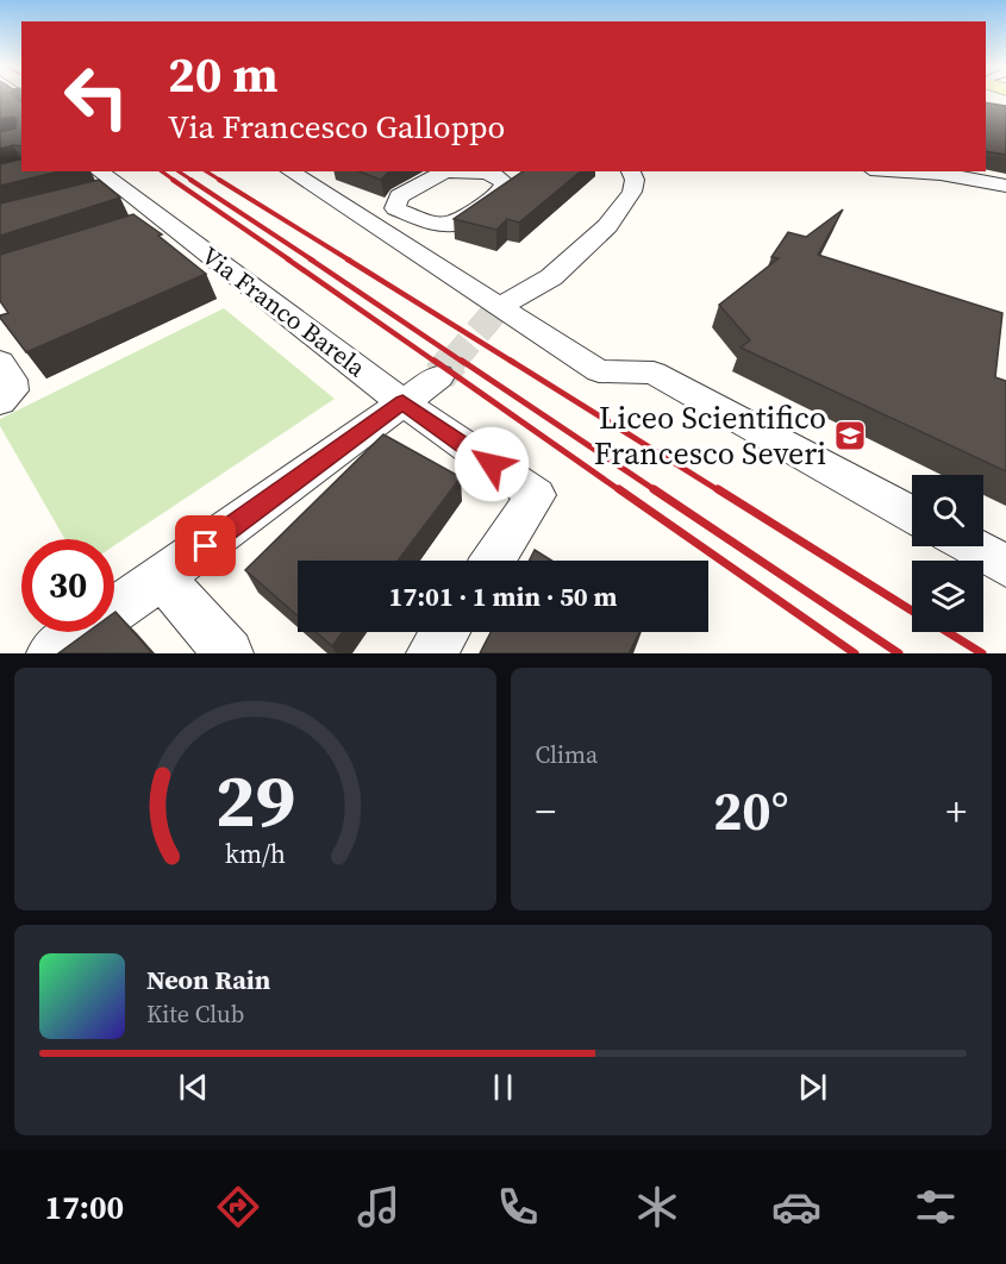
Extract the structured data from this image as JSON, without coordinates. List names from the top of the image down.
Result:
{
  "streets": {
    "street": ["Via Franco Barela"]
  },
  "places": {
    "school or university": ["Liceo Scientifico Francesco Severi"]
  },
  "page": {
    "turn": ["20 m", "Via Francesco Galloppo"],
    "limit": "30",
    "trip": "17:01 · 1 min · 50 m",
    "tile": "Clima",
    "heat": ["−", "20°", "+"],
    "song": ["Neon Rain", "Kite Club"],
    "tabs": "17:00",
    "gauge": ["29", "km/h"]
  }
}
